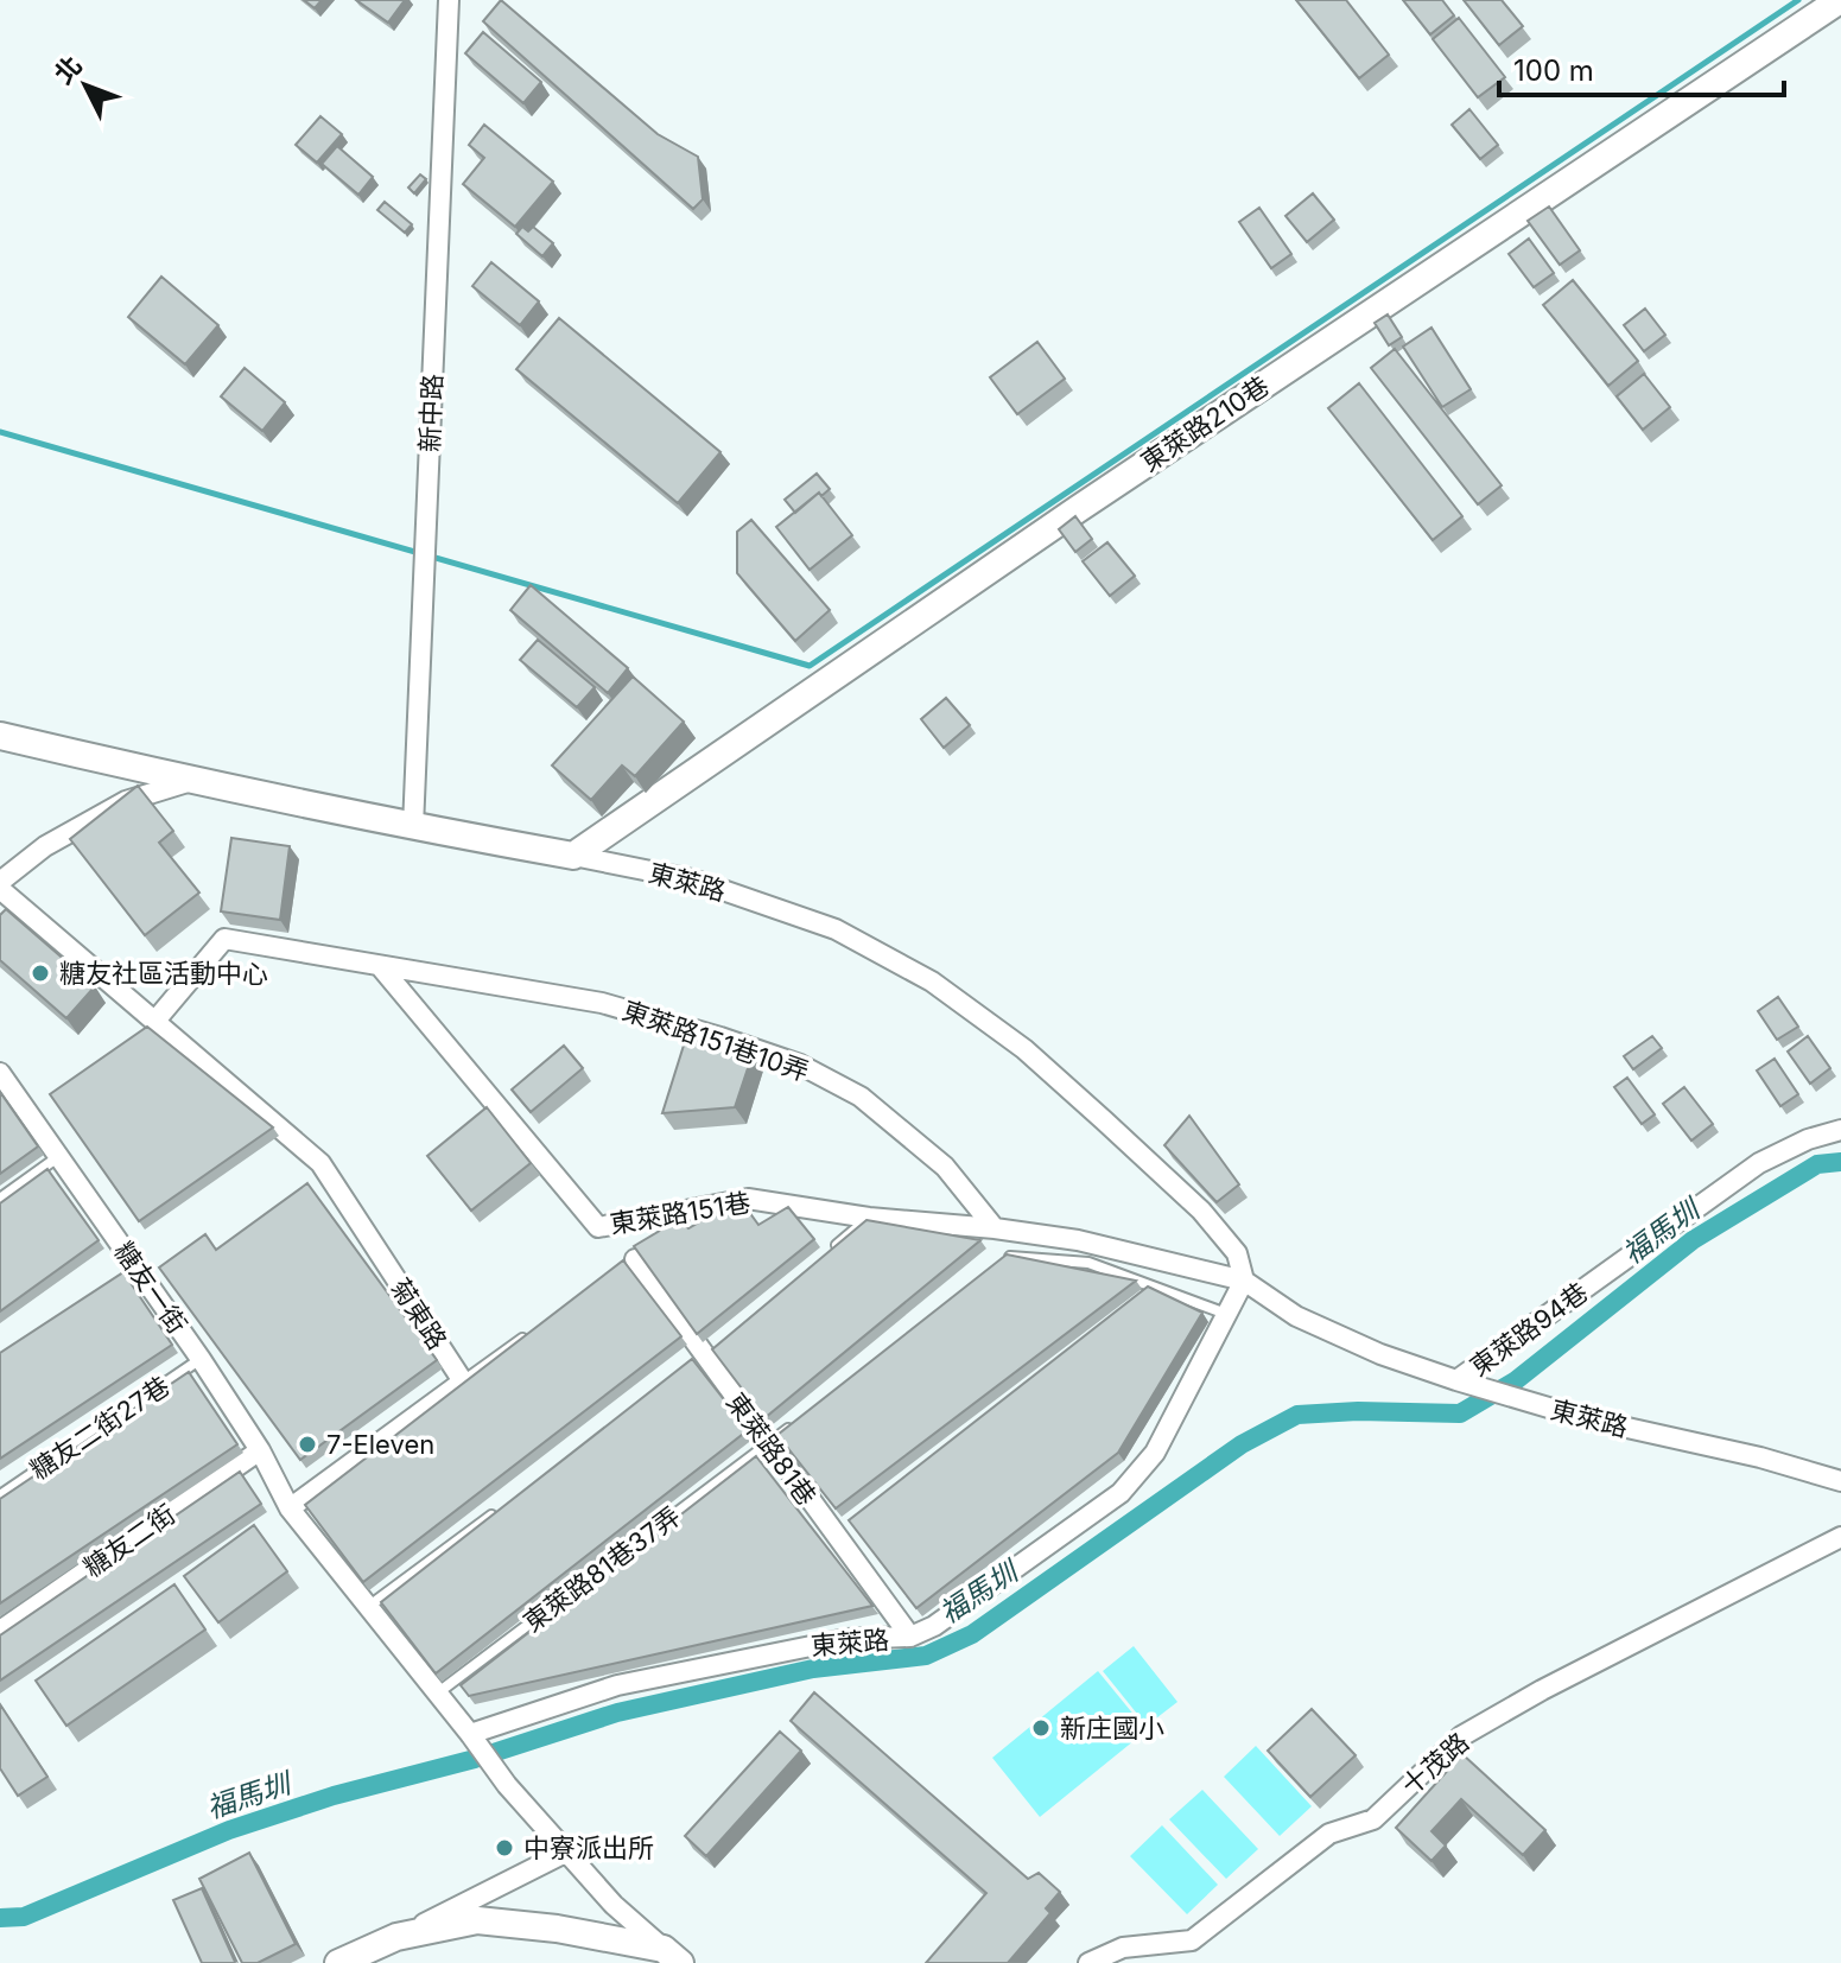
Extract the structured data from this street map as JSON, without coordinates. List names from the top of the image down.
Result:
{
  "streets": {
    "street": [
      "新中路",
      "東萊路210巷",
      "東萊路",
      "東萊路151巷10弄",
      "東萊路151巷",
      "糖友一街",
      "菊東路",
      "東萊路94巷",
      "東萊路81巷",
      "糖友二街",
      "十茂路"
    ],
    "lane": ["糖友二街27巷", "東萊路81巷37弄"]
  },
  "crossings": [
    ["新中路", "東萊路"],
    ["東萊路210巷", "東萊路"],
    ["東萊路", "東萊路151巷"],
    ["東萊路", "東萊路94巷"],
    ["東萊路", "東萊路81巷"],
    ["東萊路151巷10弄", "東萊路151巷"],
    ["糖友一街", "糖友二街27巷"],
    ["糖友一街", "糖友二街"],
    ["東萊路81巷", "東萊路81巷37弄"]
  ],
  "water": ["福馬圳"],
  "places": [
    "糖友社區活動中心",
    "7-Eleven",
    "新庄國小",
    "中寮派出所"
  ],
  "scale_bar": "100 m",
  "north": "top left"
}
